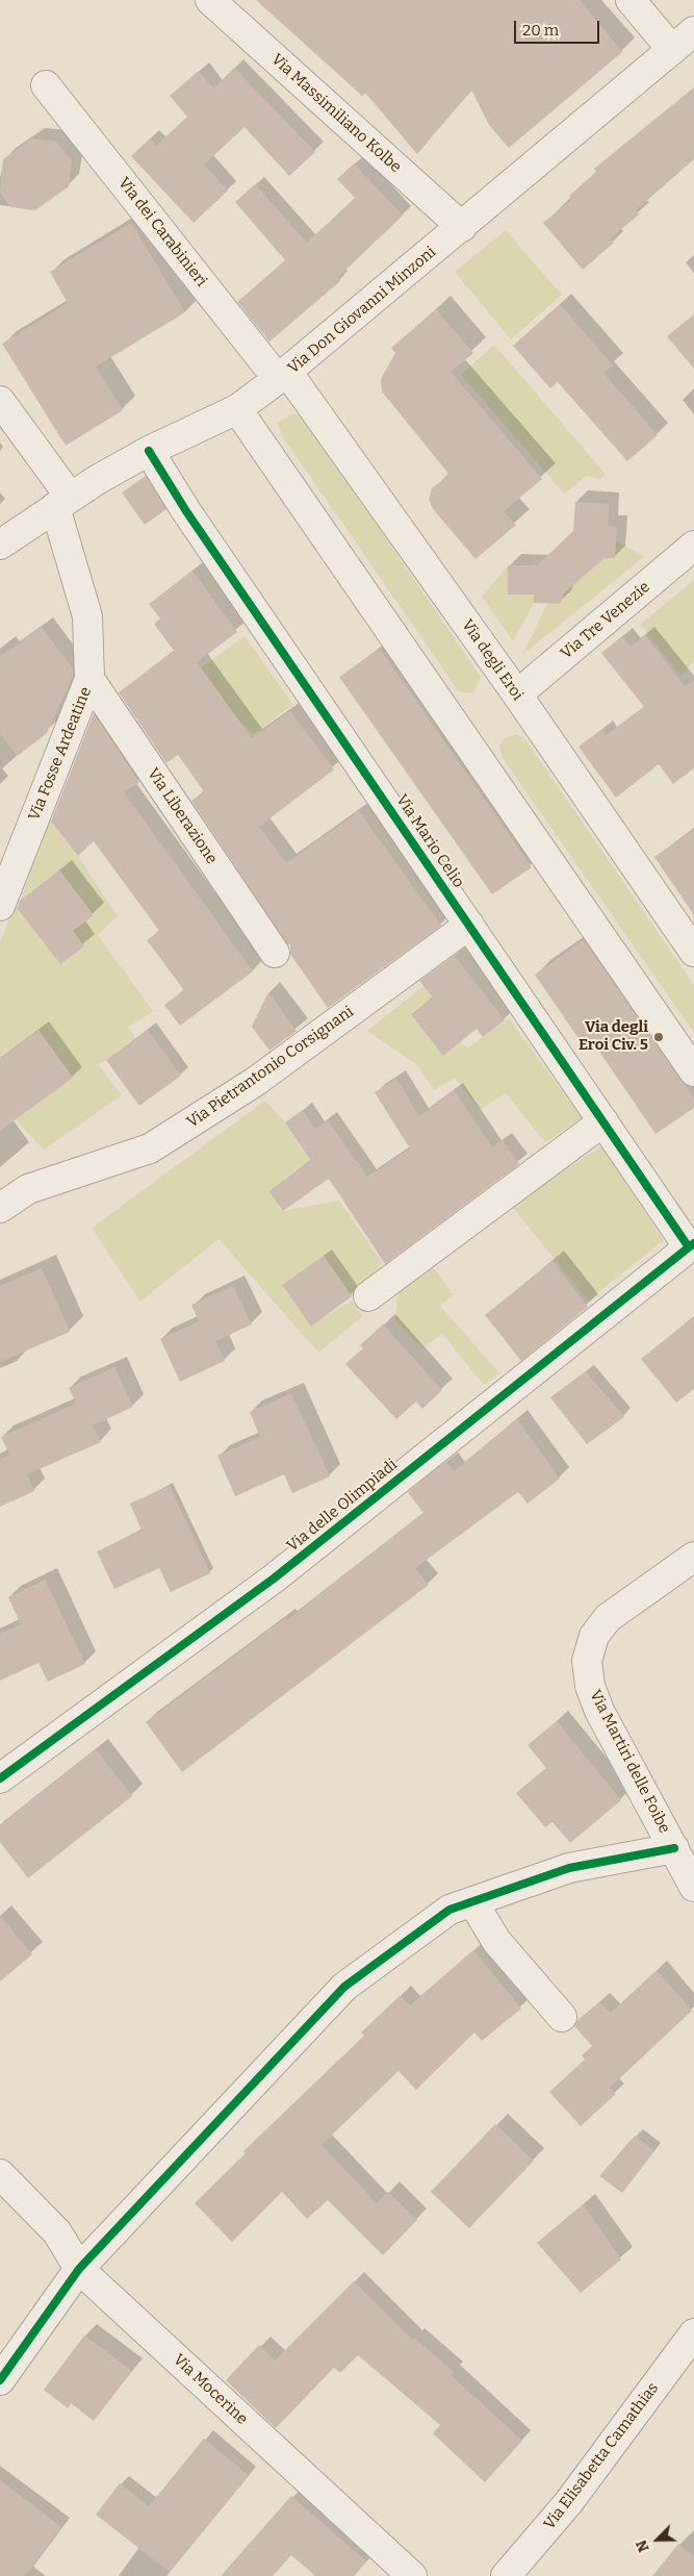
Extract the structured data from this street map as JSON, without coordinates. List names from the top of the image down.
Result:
{
  "streets": {
    "street": [
      "Via Massimiliano Kolbe",
      "Via dei Carabinieri",
      "Via Don Giovanni Minzoni",
      "Via Tre Venezie",
      "Via degli Eroi",
      "Via Fosse Ardeatine",
      "Via Liberazione",
      "Via Mario Celio",
      "Via Pietrantonio Corsignani",
      "Via delle Olimpiadi",
      "Via Martiri delle Foibe",
      "Via Mocerine",
      "Via Elisabetta Camathias"
    ]
  },
  "crossings": [
    ["Via Massimiliano Kolbe", "Via Don Giovanni Minzoni"],
    ["Via dei Carabinieri", "Via Don Giovanni Minzoni"],
    ["Via dei Carabinieri", "Via degli Eroi"],
    ["Via Don Giovanni Minzoni", "Via degli Eroi"],
    ["Via Don Giovanni Minzoni", "Via Fosse Ardeatine"],
    ["Via Don Giovanni Minzoni", "Via Mario Celio"],
    ["Via Tre Venezie", "Via degli Eroi"],
    ["Via Fosse Ardeatine", "Via Liberazione"],
    ["Via Mario Celio", "Via Pietrantonio Corsignani"],
    ["Via Mario Celio", "Via delle Olimpiadi"]
  ],
  "places": ["Via degli Eroi Civ. 5"],
  "scale_bar": "20 m",
  "north": "bottom left"
}
